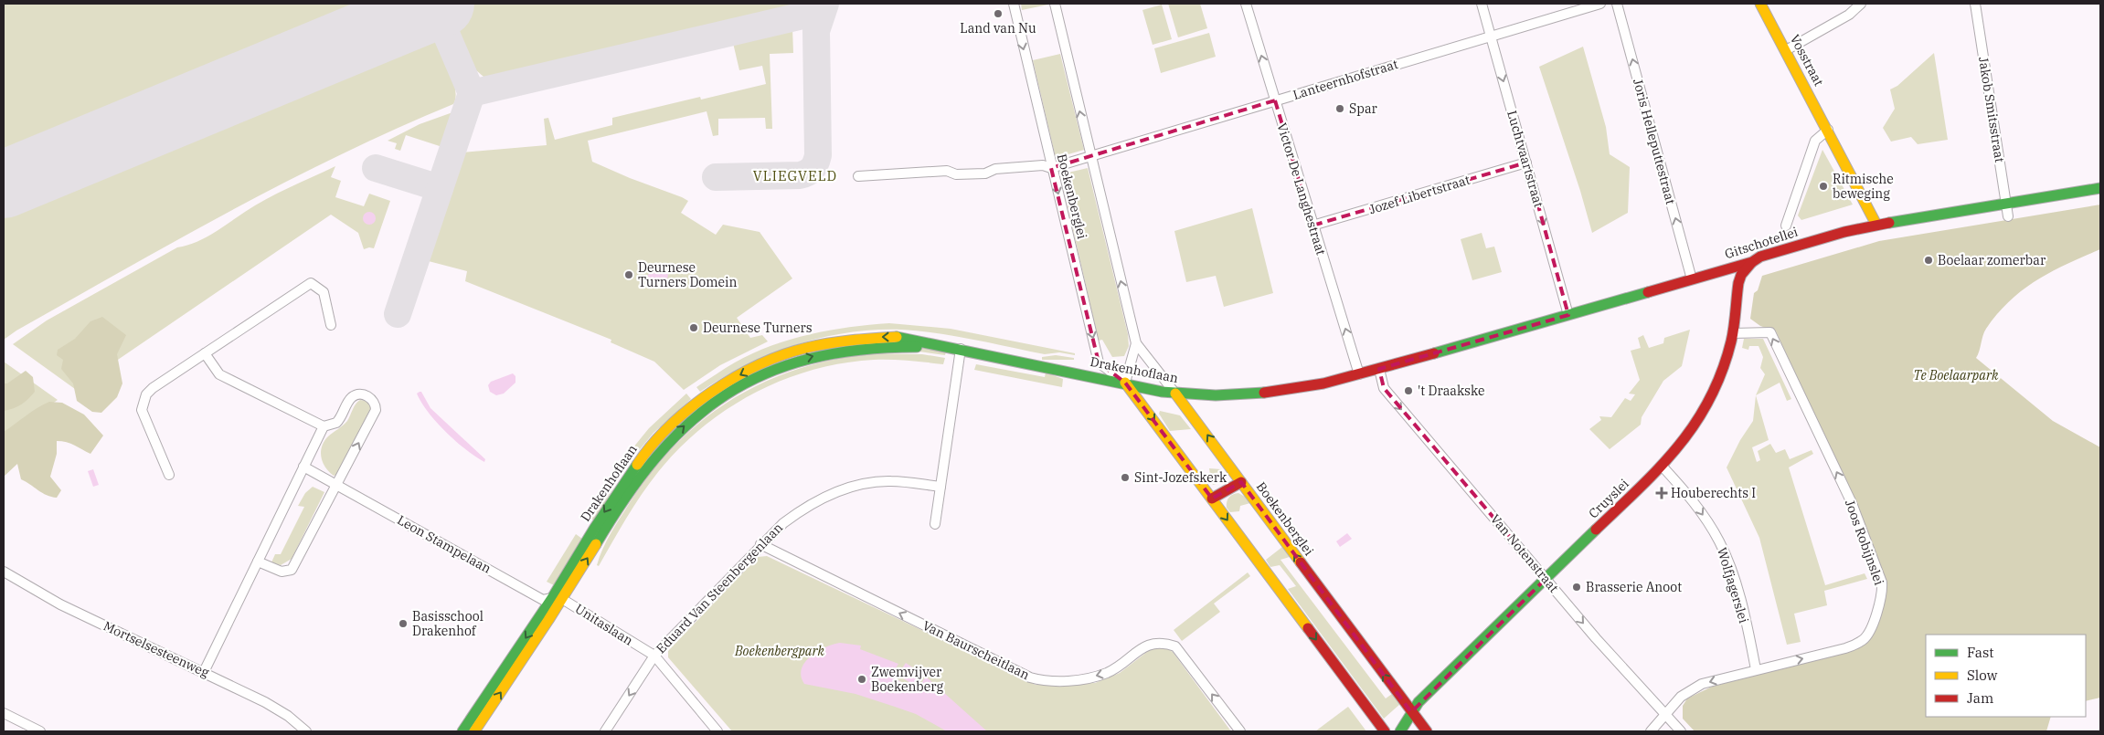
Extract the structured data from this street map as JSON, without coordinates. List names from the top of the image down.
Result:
{
  "streets": {
    "street": [
      "Vosstraat",
      "Lanteernhofstraat",
      "Jakob Smitsstraat",
      "Joris Helleputtestraat",
      "Luchtvaartstraat",
      "Victor De Langhestraat",
      "Jozef Libertstraat",
      "Boekenberglei",
      "Gitschotellei",
      "Drakenhoflaan",
      "Cruyslei",
      "Joos Robijnslei",
      "Leon Stampelaan",
      "Van Notenstraat",
      "Wolfjagerslei",
      "Eduard Van Steenbergenlaan",
      "Unitaslaan",
      "Mortselsesteenweg",
      "Van Baurscheitlaan"
    ]
  },
  "crossings": [
    ["Vosstraat", "Gitschotellei"],
    ["Lanteernhofstraat", "Luchtvaartstraat"],
    ["Lanteernhofstraat", "Victor De Langhestraat"],
    ["Lanteernhofstraat", "Boekenberglei"],
    ["Jakob Smitsstraat", "Gitschotellei"],
    ["Joris Helleputtestraat", "Gitschotellei"],
    ["Luchtvaartstraat", "Jozef Libertstraat"],
    ["Luchtvaartstraat", "Gitschotellei"],
    ["Victor De Langhestraat", "Jozef Libertstraat"],
    ["Victor De Langhestraat", "Drakenhoflaan"],
    ["Boekenberglei", "Drakenhoflaan"],
    ["Boekenberglei", "Cruyslei"],
    ["Gitschotellei", "Drakenhoflaan"],
    ["Gitschotellei", "Cruyslei"],
    ["Drakenhoflaan", "Leon Stampelaan"],
    ["Drakenhoflaan", "Van Notenstraat"],
    ["Drakenhoflaan", "Unitaslaan"],
    ["Cruyslei", "Joos Robijnslei"],
    ["Cruyslei", "Van Notenstraat"],
    ["Cruyslei", "Wolfjagerslei"],
    ["Joos Robijnslei", "Van Notenstraat"],
    ["Joos Robijnslei", "Wolfjagerslei"],
    ["Leon Stampelaan", "Unitaslaan"],
    ["Eduard Van Steenbergenlaan", "Unitaslaan"],
    ["Eduard Van Steenbergenlaan", "Van Baurscheitlaan"]
  ],
  "one_way": [
    "Joris Helleputtestraat",
    "Luchtvaartstraat",
    "Victor De Langhestraat",
    "Van Notenstraat",
    "Wolfjagerslei",
    "Van Baurscheitlaan"
  ],
  "districts": ["VLIEGVELD"],
  "parks": ["Te Boelaarpark", "Boekenbergpark"],
  "places": {
    "other": [
      "Land van Nu",
      "Spar",
      "Ritmische beweging",
      "Boelaar zomerbar",
      "Deurnese Turners Domein",
      "Deurnese Turners",
      "'t Draakske",
      "Sint-Jozefskerk",
      "Brasserie Anoot",
      "Basisschool Drakenhof",
      "Zwemvijver Boekenberg"
    ],
    "health": ["Houberechts I"]
  },
  "legend": ["Fast", "Slow", "Jam"]
}
